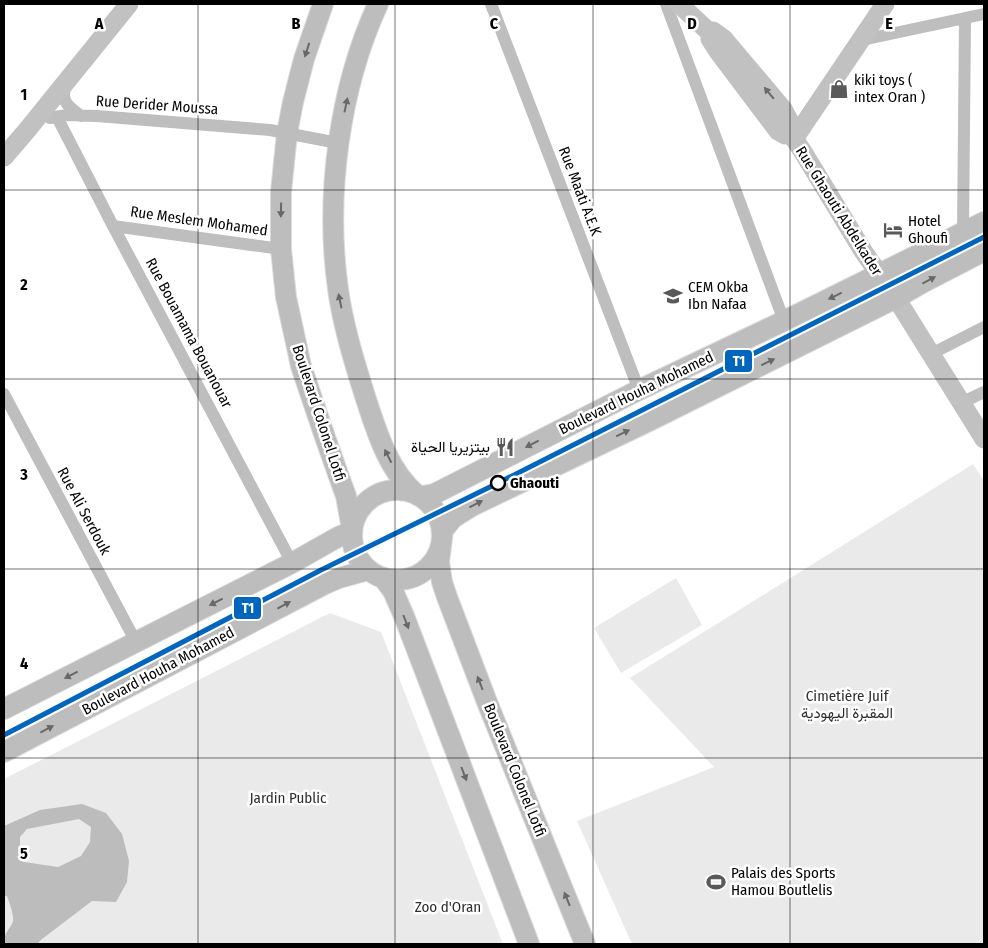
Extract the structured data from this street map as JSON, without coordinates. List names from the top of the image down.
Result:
{
  "streets": {
    "main road": ["Rue Ghaouti Abdelkader", "Boulevard Houha Mohamed", "Boulevard Colonel Lotfi"],
    "street": [
      "Rue Derider Moussa",
      "Rue Maati A.E.K",
      "Rue Meslem Mohamed",
      "Rue Bouamama Bouanouar",
      "Rue Ali Serdouk"
    ]
  },
  "crossings": [
    ["Rue Derider Moussa", "Rue Bouamama Bouanouar"],
    ["Rue Derider Moussa", "Boulevard Colonel Lotfi"],
    ["Rue Maati A.E.K", "Boulevard Houha Mohamed"],
    ["Rue Ghaouti Abdelkader", "Boulevard Houha Mohamed"],
    ["Rue Meslem Mohamed", "Rue Bouamama Bouanouar"],
    ["Rue Meslem Mohamed", "Boulevard Colonel Lotfi"],
    ["Boulevard Houha Mohamed", "Boulevard Colonel Lotfi"]
  ],
  "parks": ["Cimetière Juif المقبرة اليهودية", "Jardin Public", "Zoo d'Oran"],
  "places": {
    "shop": ["kiki toys ( intex Oran )"],
    "hotel": ["Hotel Ghoufi"],
    "school or university": ["CEM Okba Ibn Nafaa"],
    "restaurant": ["بيتزيريا الحياة"],
    "other": ["Ghaouti"],
    "sports": ["Palais des Sports Hamou Boutlelis"]
  },
  "lines": ["transit line T1"],
  "grid": {
    "columns": [
      "A",
      "B",
      "C",
      "D",
      "E"
    ],
    "rows": [
      "1",
      "2",
      "3",
      "4",
      "5"
    ]
  }
}
